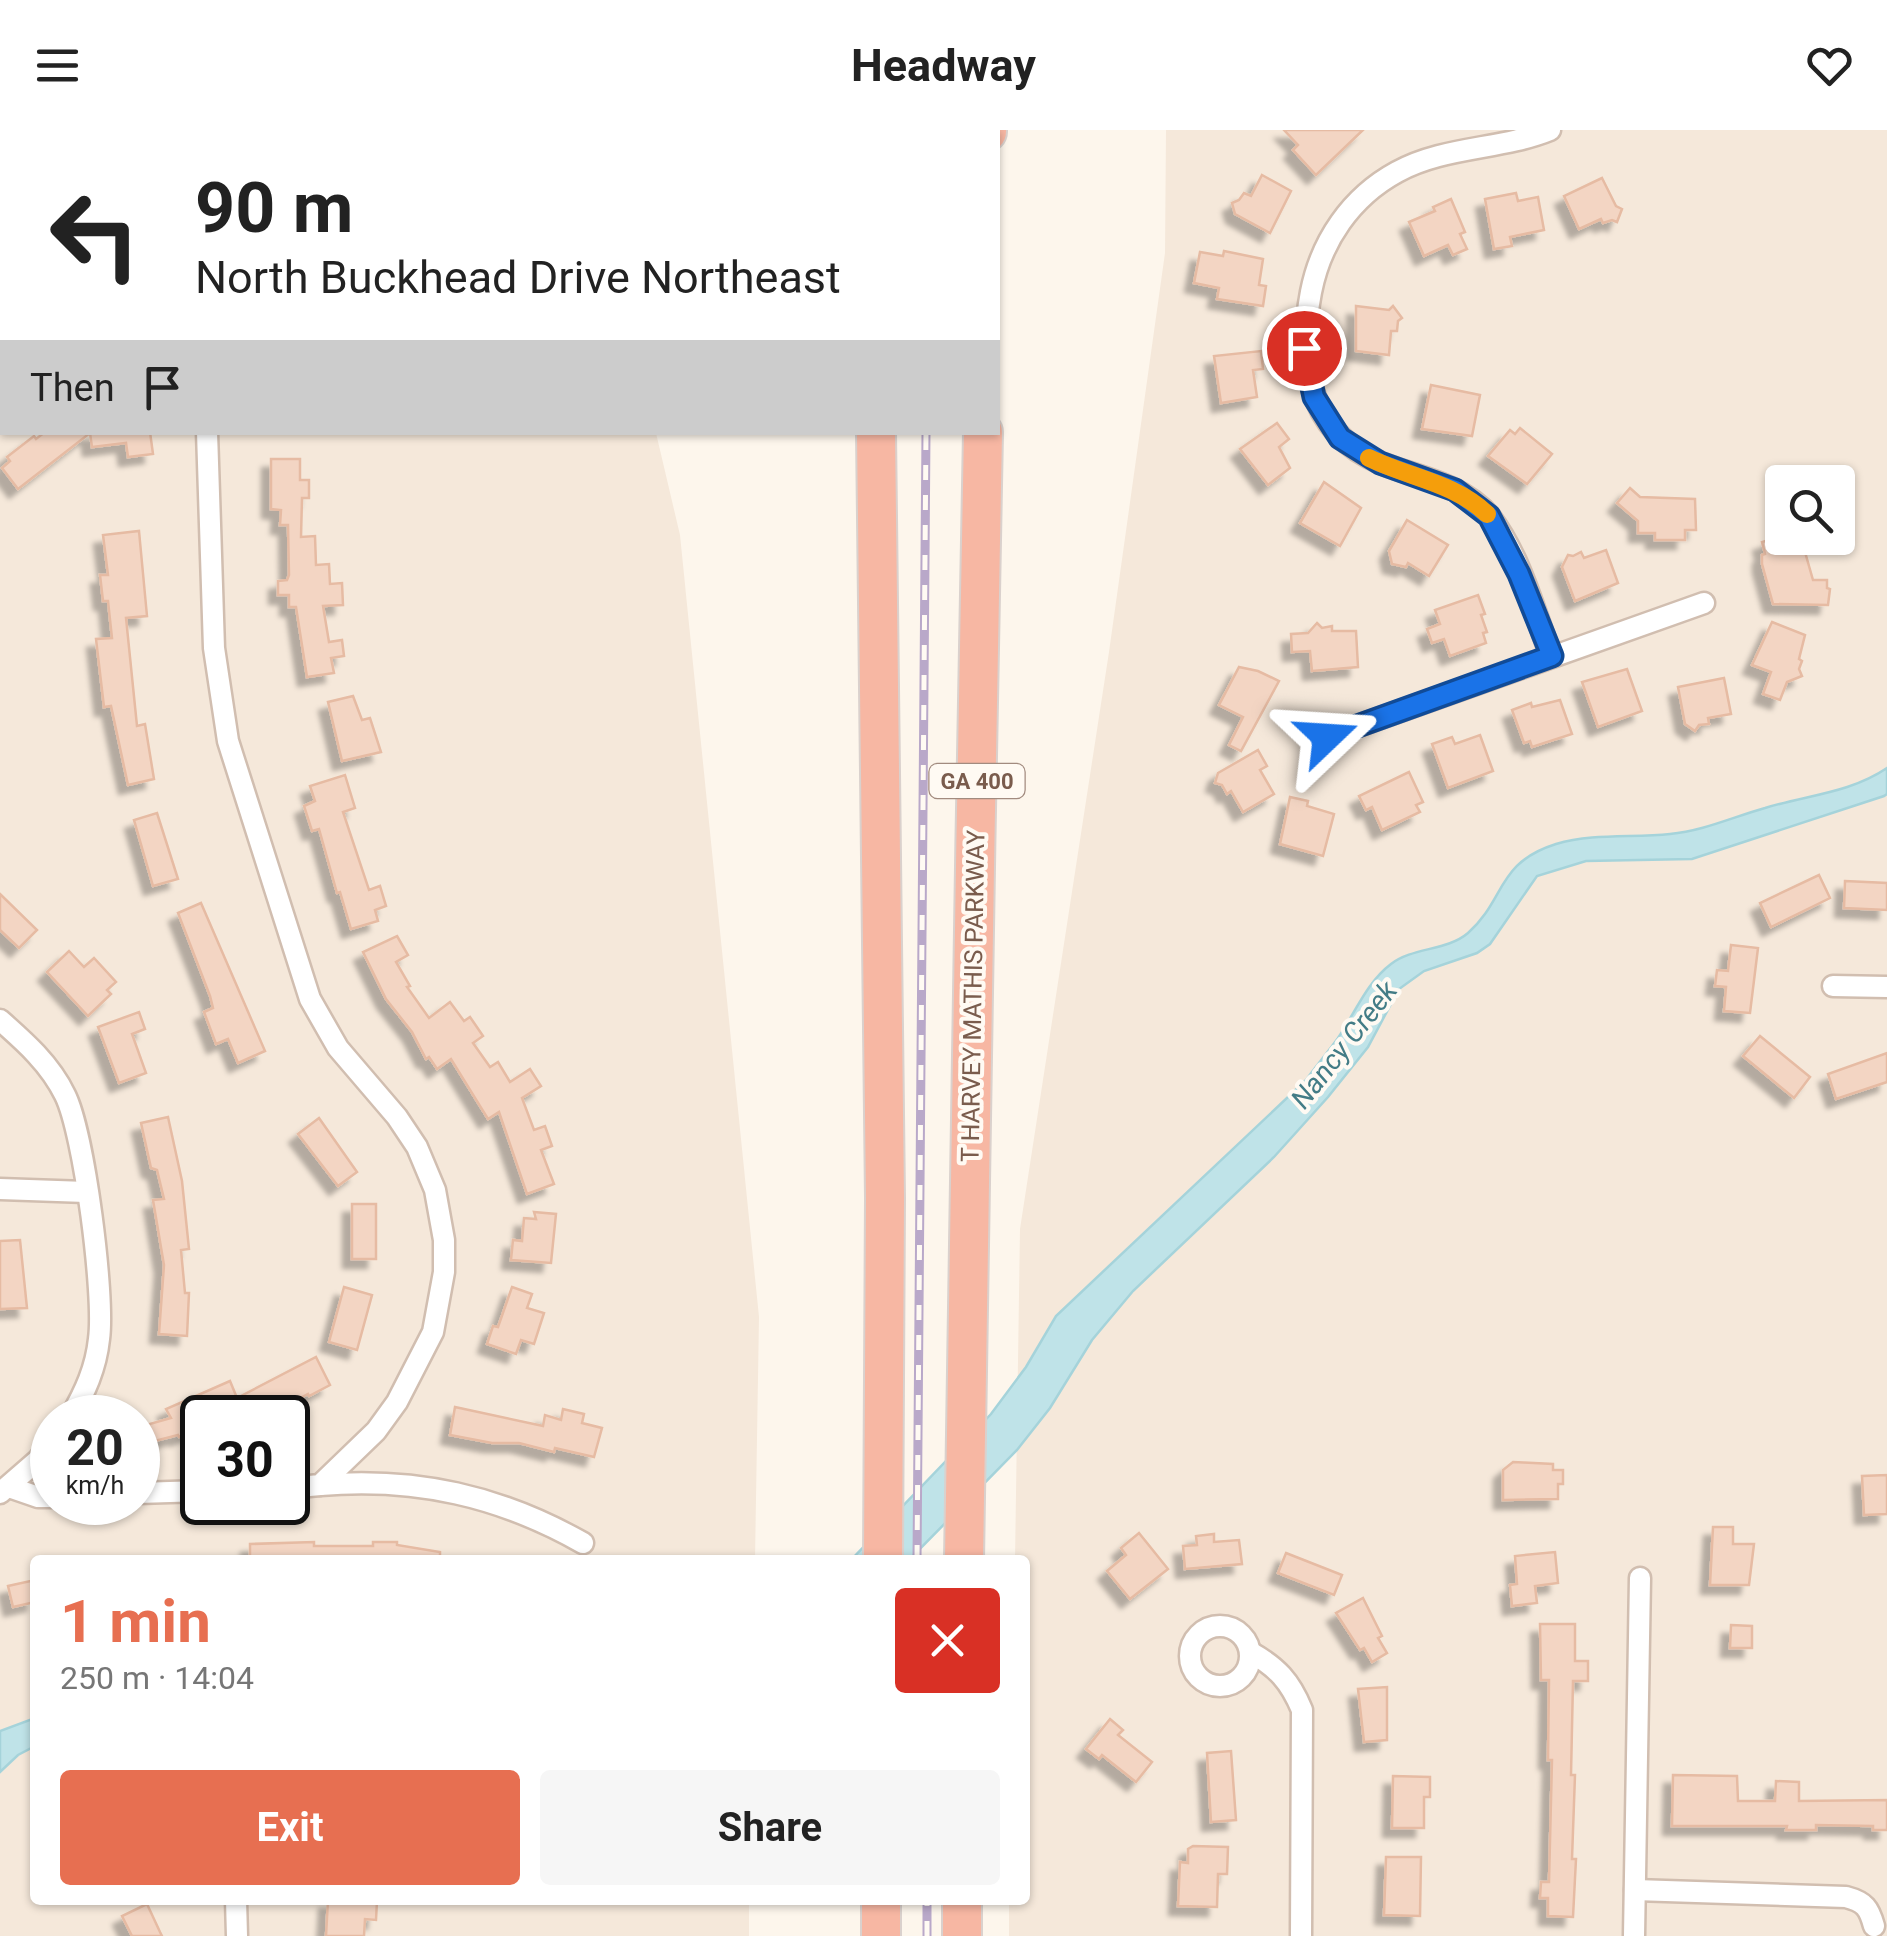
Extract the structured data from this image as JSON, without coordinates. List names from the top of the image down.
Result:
{
  "streets": {
    "highway": ["GA 400", "T HARVEY MATHIS PARKWAY"]
  },
  "water": ["Nancy Creek"],
  "page": {
    "header": "Headway",
    "turn": ["90 m", "North Buckhead Drive Northeast"],
    "then": "Then",
    "speed": "20 km/h",
    "limit": "30",
    "heading": ["1 min", "250 m · 14:04"],
    "buttons": ["Exit", "Share"]
  }
}
